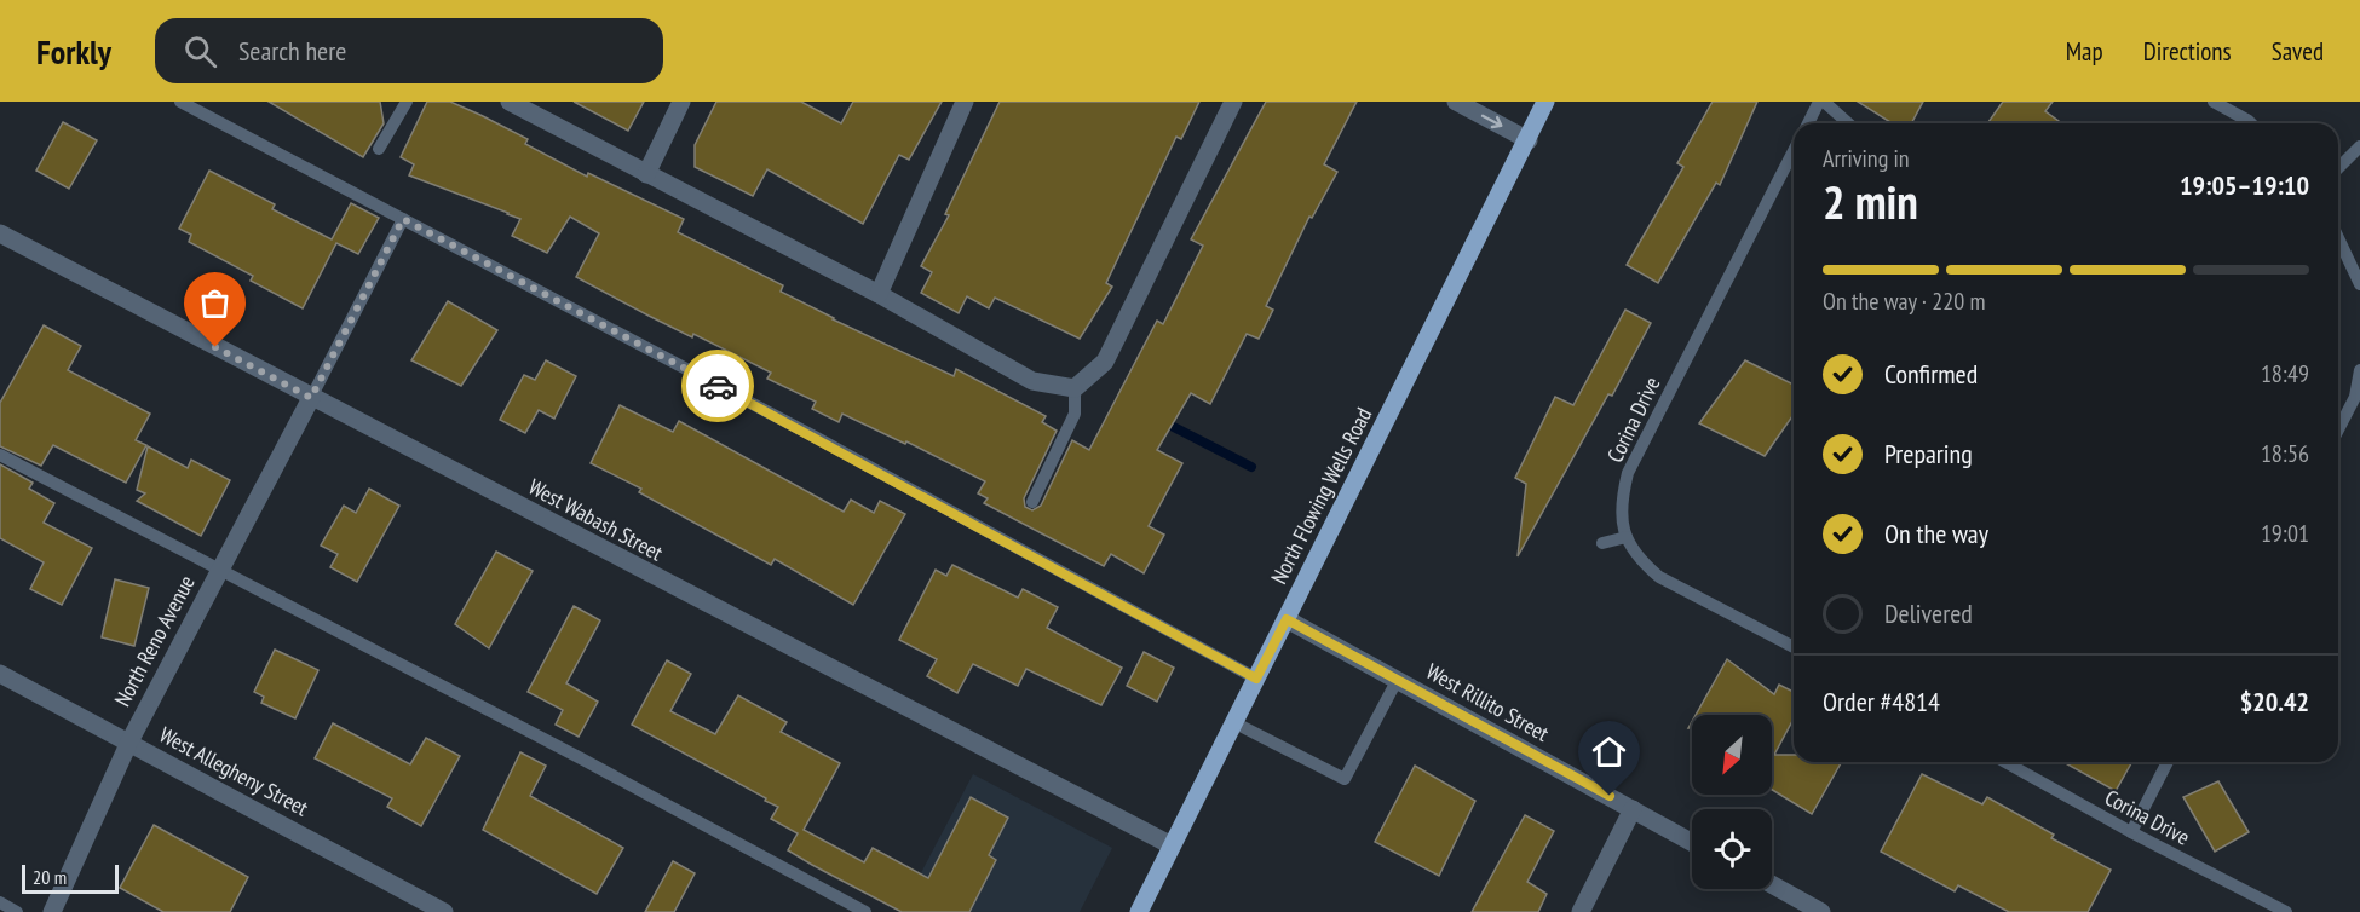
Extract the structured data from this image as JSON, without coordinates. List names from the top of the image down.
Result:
{
  "streets": {
    "main road": ["North Flowing Wells Road"],
    "street": [
      "West Wabash Street",
      "North Reno Avenue",
      "West Rillito Street",
      "West Allegheny Street"
    ],
    "lane": ["Corina Drive"]
  },
  "crossings": [
    ["North Flowing Wells Road", "West Wabash Street"],
    ["North Flowing Wells Road", "West Rillito Street"],
    ["West Wabash Street", "North Reno Avenue"],
    ["North Reno Avenue", "West Allegheny Street"]
  ],
  "scale_bar": "20 m",
  "north": "bottom left",
  "page": {
    "header": "Forkly",
    "search": "Search here",
    "nav": ["Map", "Directions", "Saved"],
    "heading": ["2 min", "Arriving in", "19:05–19:10"],
    "panel": ["Order #4814", "$20.42"],
    "bar": "On the way · 220 m",
    "list": [
      ["Confirmed", "18:49"],
      ["Preparing", "18:56"],
      ["On the way", "19:01"],
      "Delivered"
    ],
    "scale": "20 m"
  }
}
